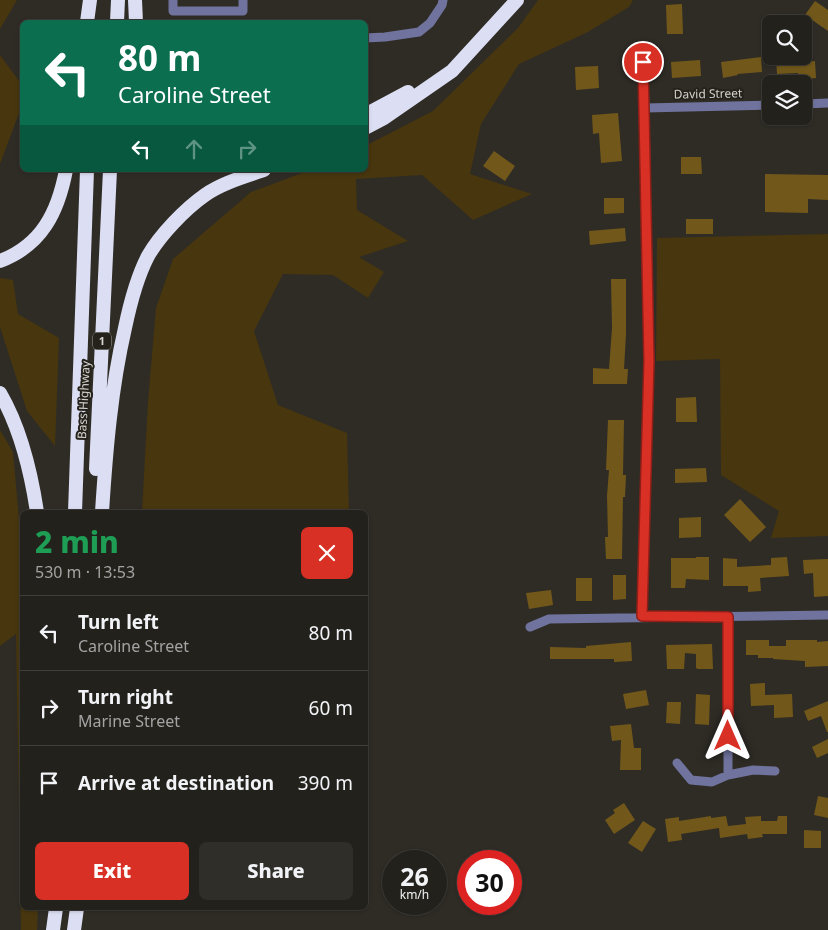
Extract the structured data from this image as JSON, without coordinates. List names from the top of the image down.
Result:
{
  "streets": {
    "highway": ["1", "Bass Highway"],
    "street": ["David Street"]
  },
  "page": {
    "turn": ["80 m", "Caroline Street"],
    "heading": ["2 min", "530 m · 13:53"],
    "list": [
      {
        "name": "Turn left",
        "note": "Caroline Street",
        "value": "80 m"
      },
      {
        "name": "Turn right",
        "note": "Marine Street",
        "value": "60 m"
      },
      {
        "name": "Arrive at destination",
        "value": "390 m"
      }
    ],
    "buttons": ["Exit", "Share"],
    "speed": "26 km/h",
    "limit": "30"
  }
}
